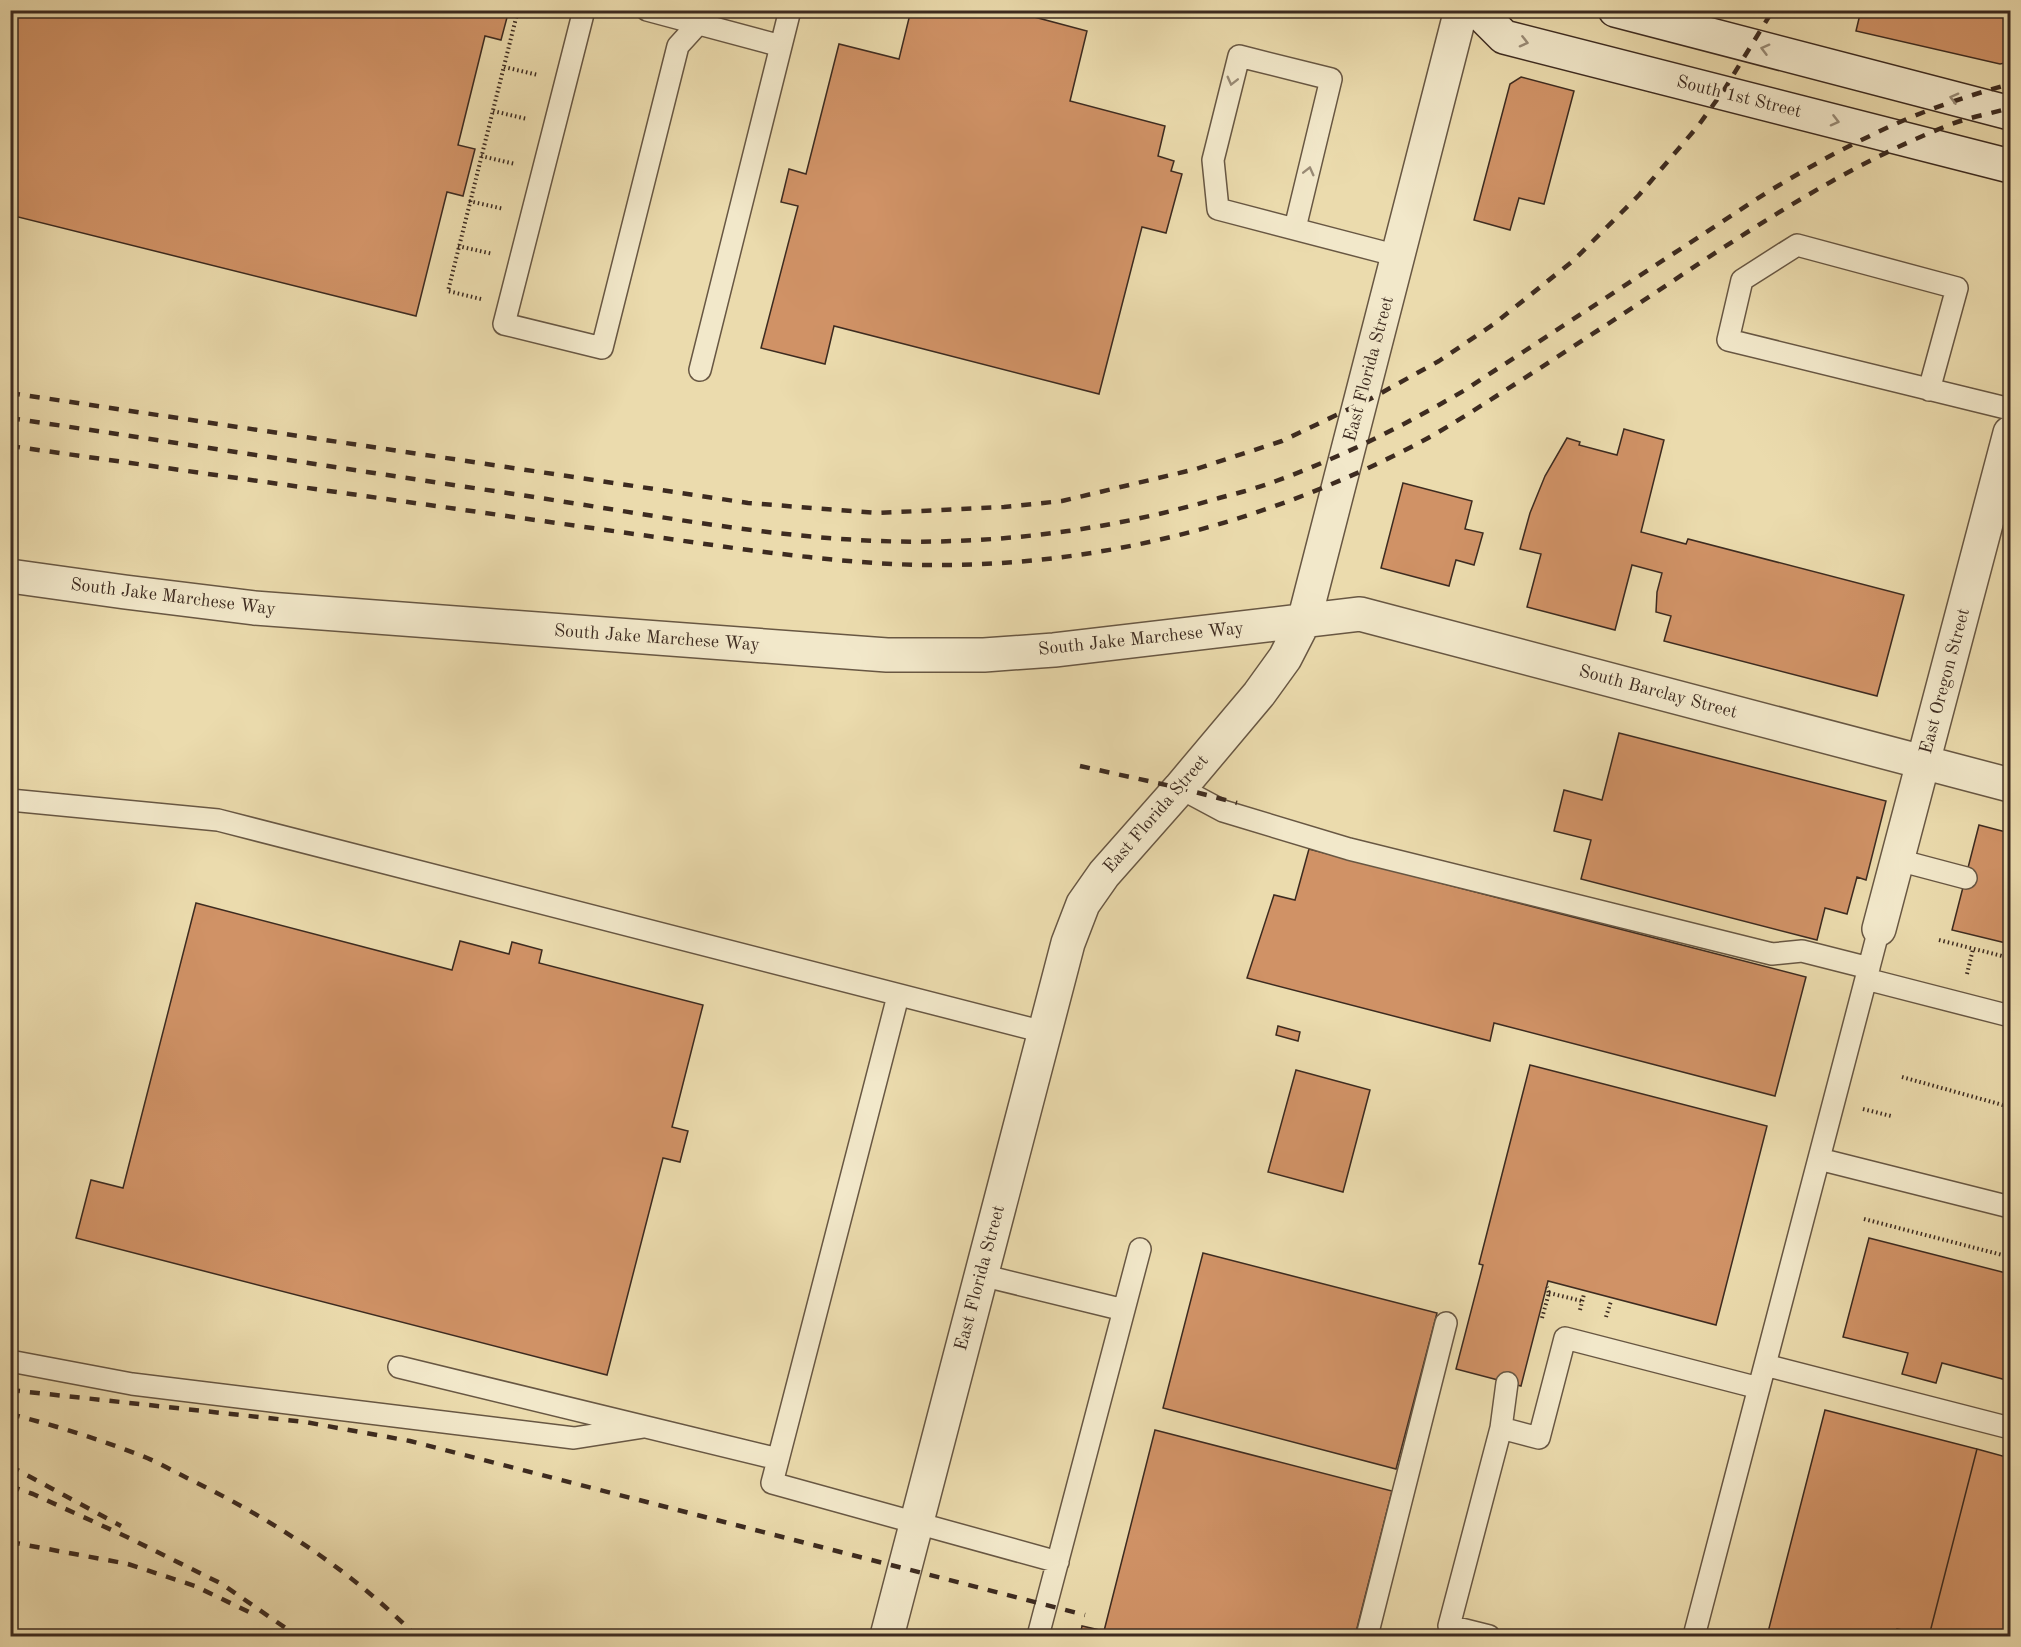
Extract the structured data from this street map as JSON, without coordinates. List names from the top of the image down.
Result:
{
  "streets": {
    "street": [
      "South 1st Street",
      "East Florida Street",
      "South Jake Marchese Way",
      "East Oregon Street",
      "South Barclay Street"
    ]
  },
  "crossings": [
    ["East Florida Street", "South Jake Marchese Way"],
    ["East Florida Street", "South Barclay Street"],
    ["South Jake Marchese Way", "South Barclay Street"],
    ["East Oregon Street", "South Barclay Street"]
  ]
}
